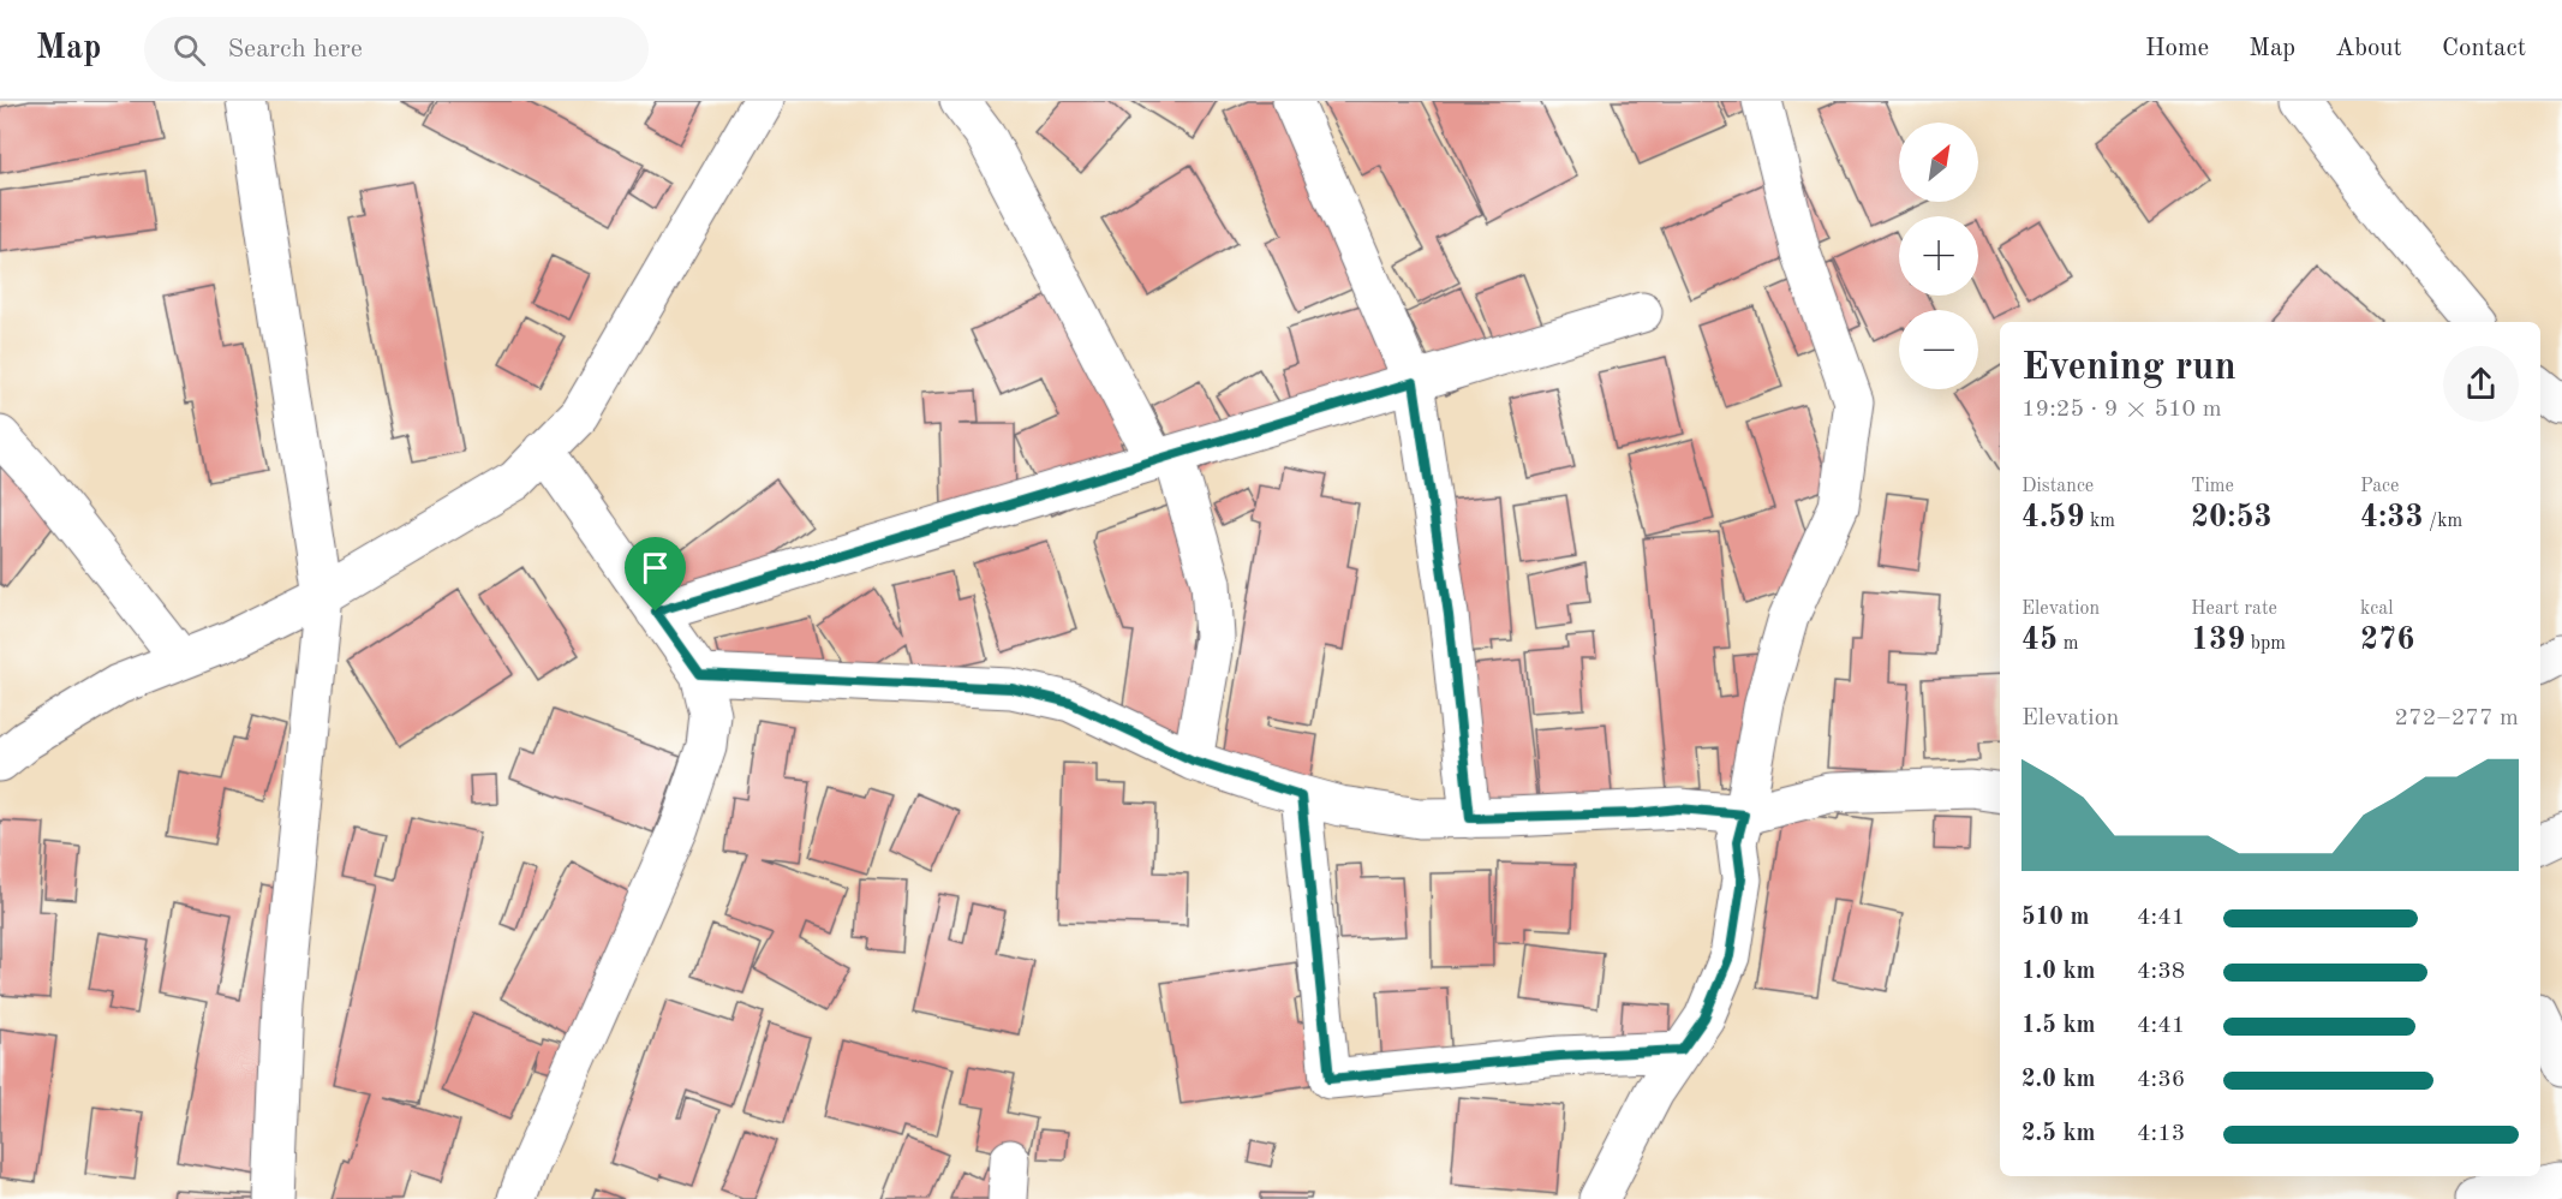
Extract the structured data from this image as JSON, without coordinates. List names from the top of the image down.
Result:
{
  "north": "top right",
  "page": {
    "header": "Map",
    "search": "Search here",
    "nav": [
      "Home",
      "Map",
      "About",
      "Contact"
    ],
    "map_buttons": ["+", "−"],
    "heading": ["Evening run", "19:25 · 9 × 510 m"],
    "stats": [
      ["Distance", "4.59 km"],
      ["Time", "20:53"],
      ["Pace", "4:33 /km"],
      ["Elevation", "45 m"],
      ["Heart rate", "139 bpm"],
      ["kcal", "276"]
    ],
    "chart": ["Elevation", "272–277 m"],
    "list": [
      {
        "name": "510 m",
        "note": "4:41"
      },
      {
        "name": "1.0 km",
        "note": "4:38"
      },
      {
        "name": "1.5 km",
        "note": "4:41"
      },
      {
        "name": "2.0 km",
        "note": "4:36"
      },
      {
        "name": "2.5 km",
        "note": "4:13"
      }
    ]
  }
}
